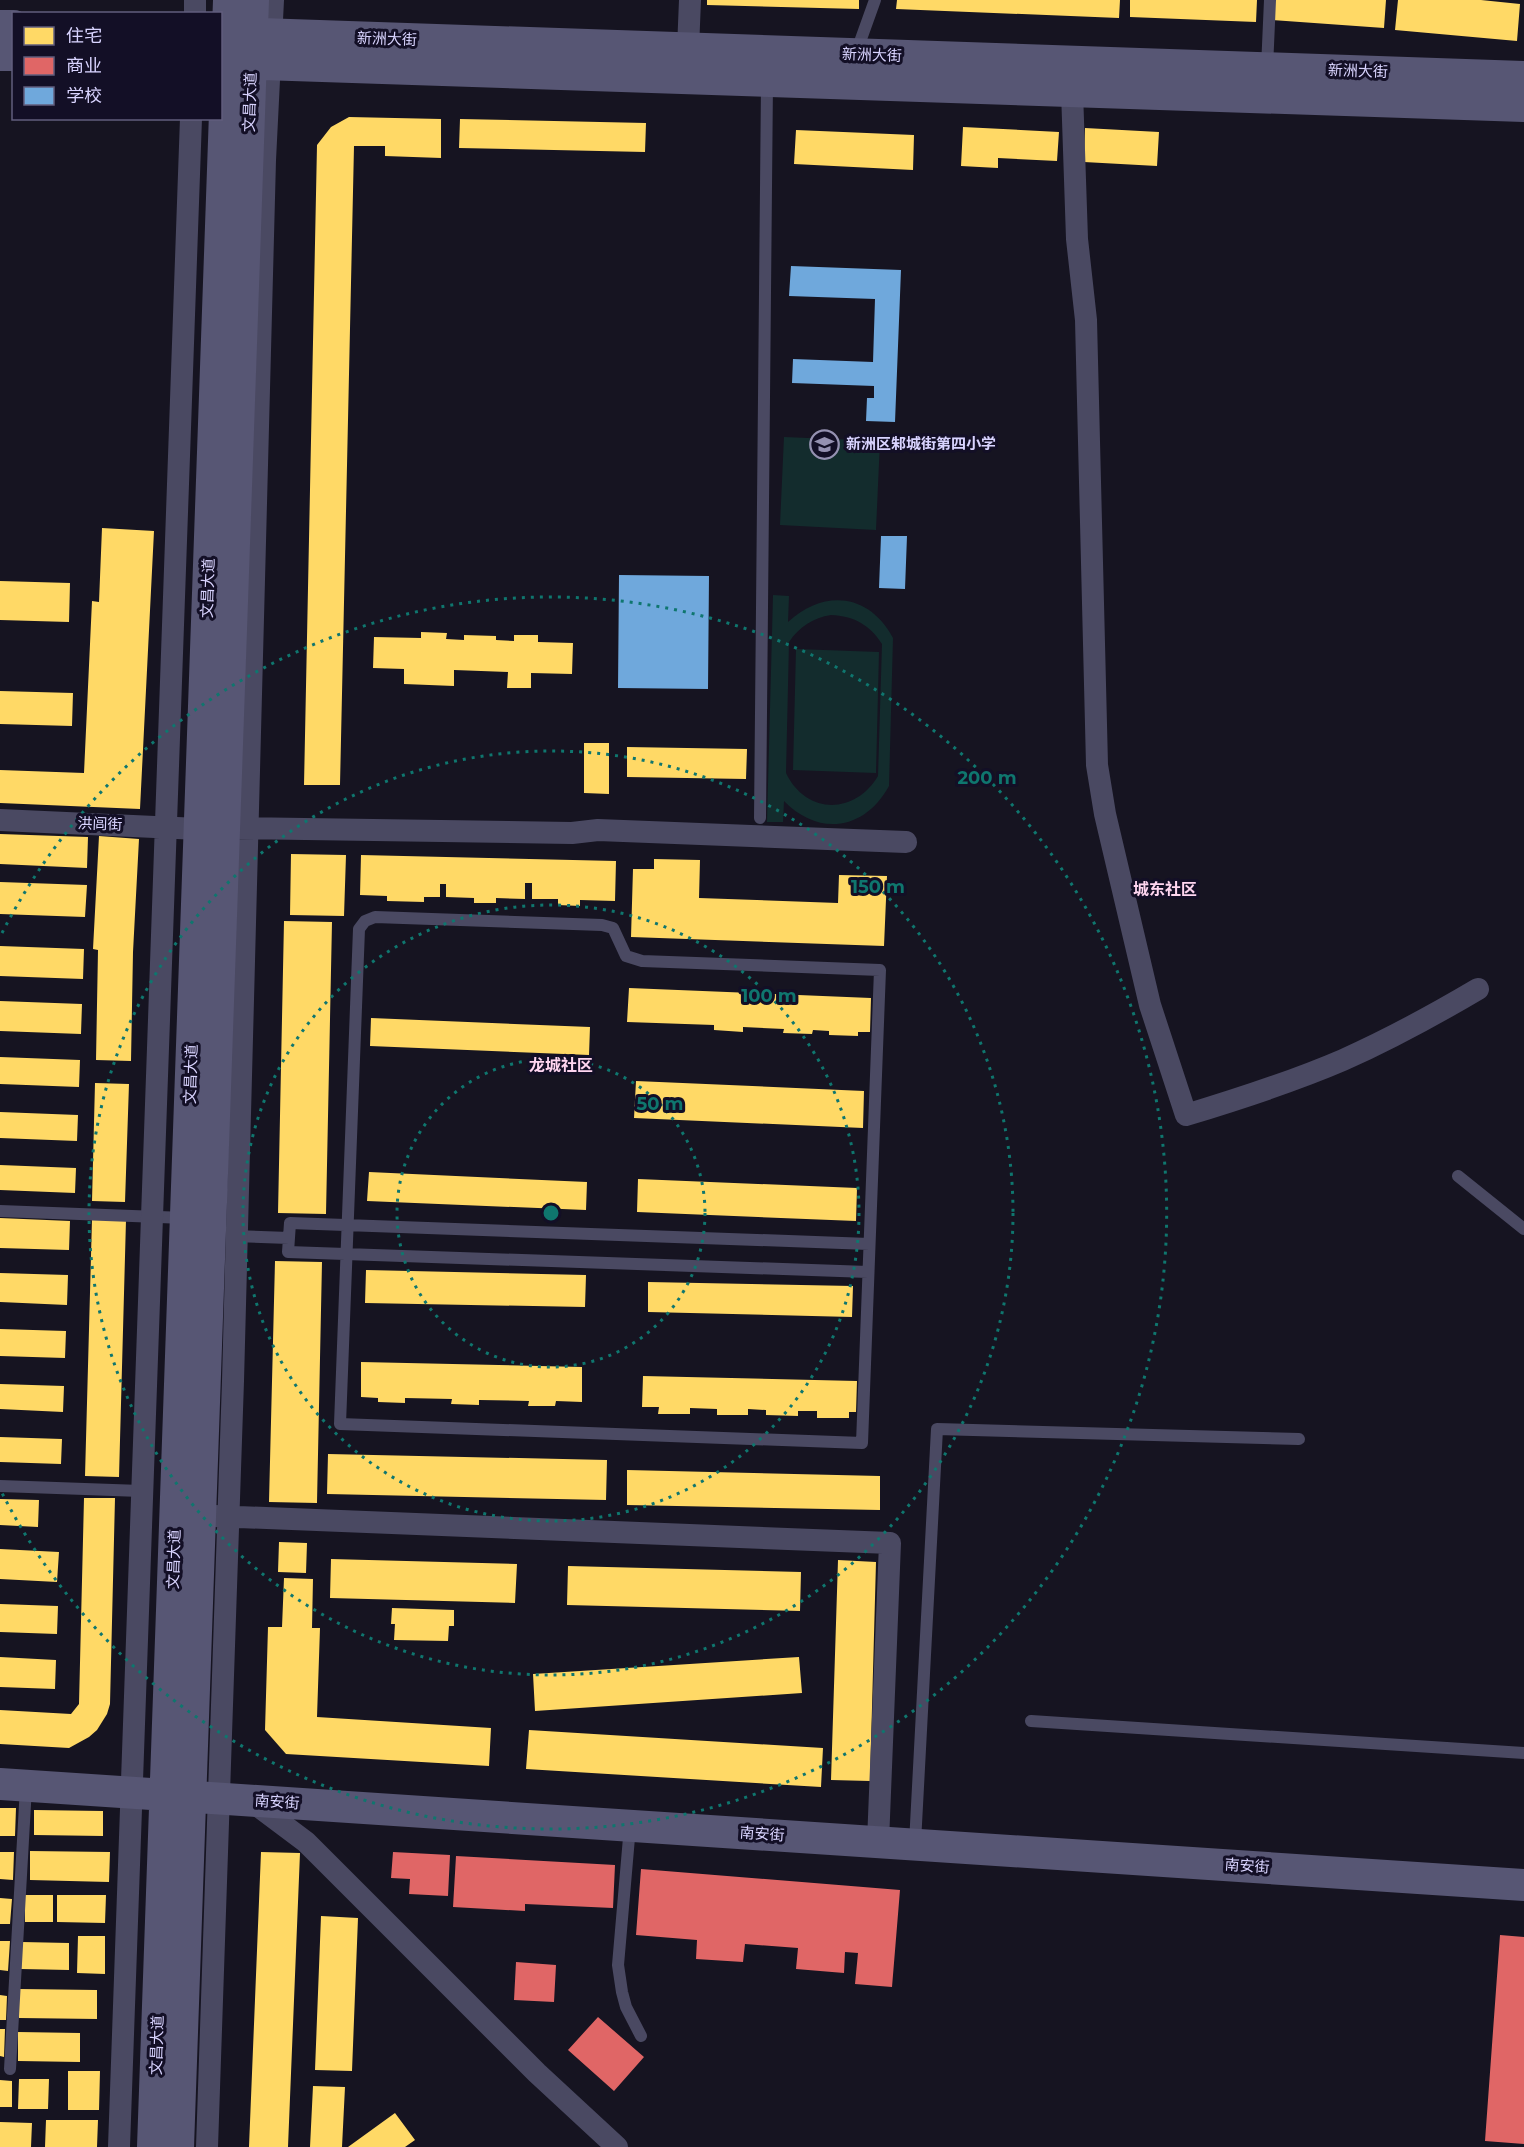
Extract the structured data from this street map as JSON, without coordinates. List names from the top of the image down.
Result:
{
  "streets": {
    "main road": ["新洲大街", "文昌大道", "南安街"],
    "street": ["洪闾街"]
  },
  "crossings": [
    ["新洲大街", "文昌大道"],
    ["文昌大道", "洪闾街"],
    ["文昌大道", "南安街"]
  ],
  "districts": ["城东社区", "龙城社区"],
  "places": {
    "school or university": ["新洲区邾城街第四小学"]
  },
  "legend": ["住宅", "商业", "学校"],
  "rings": [
    "200 m",
    "150 m",
    "100 m",
    "50 m"
  ]
}
